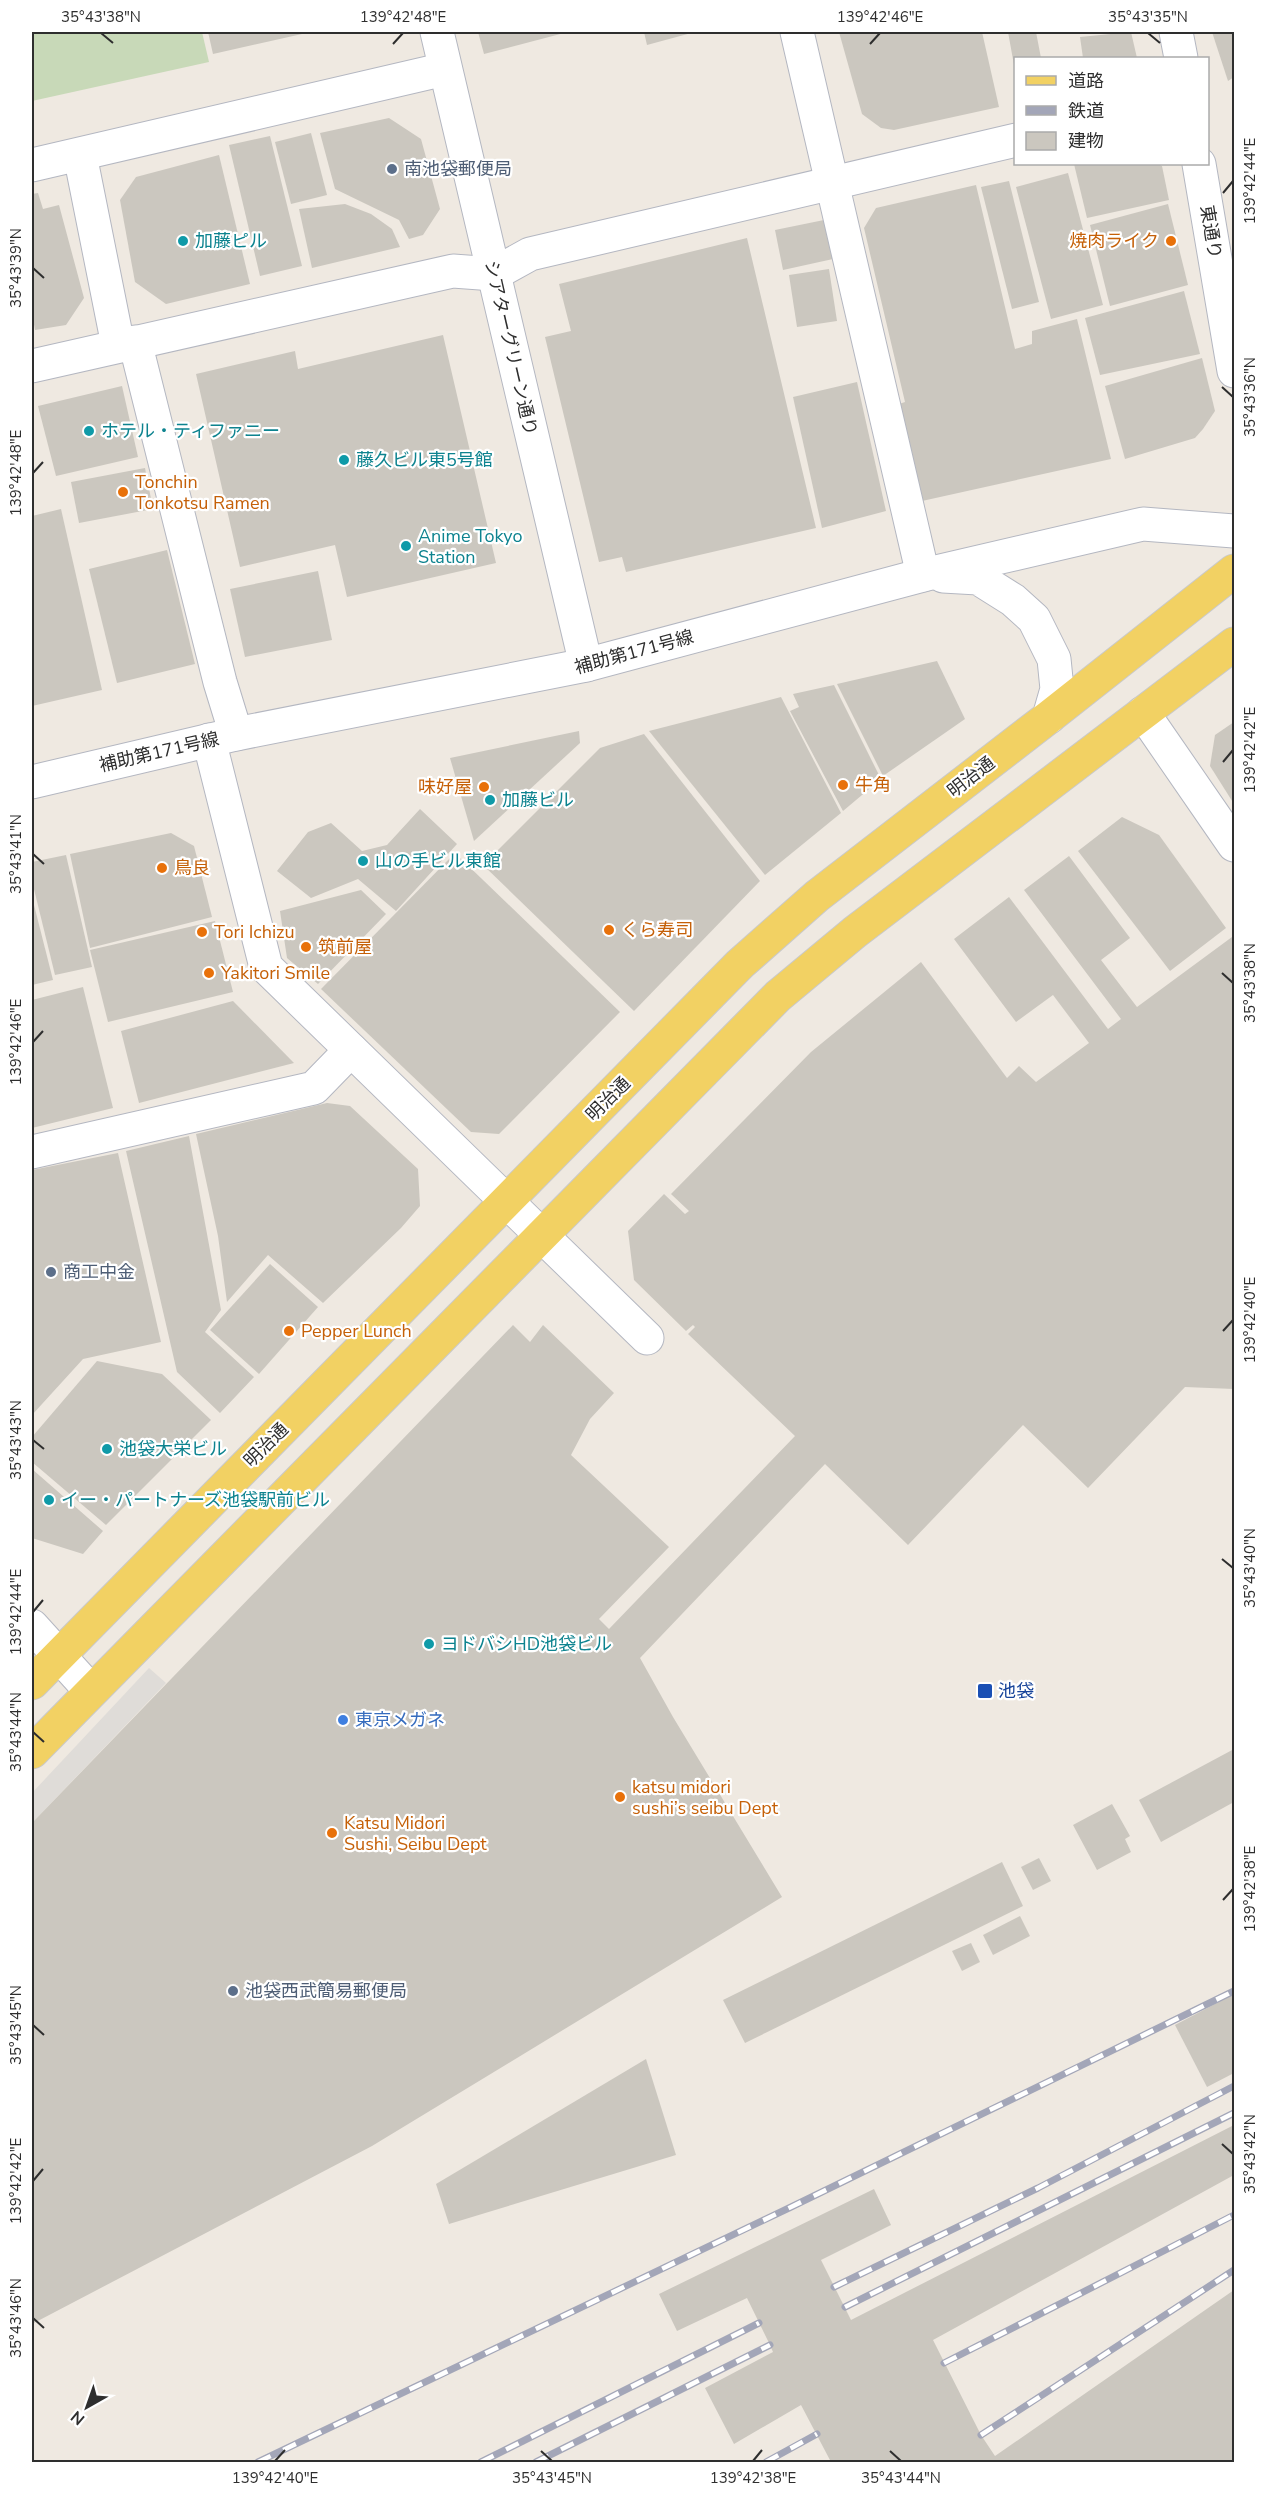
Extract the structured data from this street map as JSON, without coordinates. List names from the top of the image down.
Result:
{
  "streets": {
    "main road": ["明治通"],
    "street": ["東通り", "シアターグリーン通り", "補助第171号線"]
  },
  "crossings": [
    ["シアターグリーン通り", "補助第171号線"]
  ],
  "places": {
    "other": [
      "南池袋郵便局",
      "加藤ピル",
      "焼肉ライク",
      "ホテル・ティファニー",
      "藤久ビル東5号館",
      "Tonchin Tonkotsu Ramen",
      "Anime Tokyo Station",
      "牛角",
      "味好屋",
      "加藤ビル",
      "山の手ビル東館",
      "鳥良",
      "くら寿司",
      "Tori Ichizu",
      "筑前屋",
      "Yakitori Smile",
      "商工中金",
      "Pepper Lunch",
      "池袋大栄ビル",
      "イー・パートナーズ池袋駅前ビル",
      "ヨドバシHD池袋ビル",
      "東京メガネ",
      "katsu midori sushi’s seibu Dept",
      "Katsu Midori Sushi, Seibu Dept",
      "池袋西武簡易郵便局"
    ],
    "transit": ["池袋"]
  },
  "legend": ["道路", "鉄道", "建物"],
  "north": "bottom left",
  "coordinates": [
    "35°43'38\"N",
    "139°42'48\"E",
    "139°42'46\"E",
    "35°43'35\"N",
    "139°42'44\"E",
    "35°43'39\"N",
    "35°43'36\"N",
    "139°42'42\"E",
    "35°43'41\"N",
    "139°42'40\"E",
    "35°43'43\"N",
    "35°43'40\"N",
    "35°43'44\"N",
    "139°42'38\"E",
    "35°43'45\"N",
    "35°43'42\"N",
    "35°43'46\"N"
  ]
}
